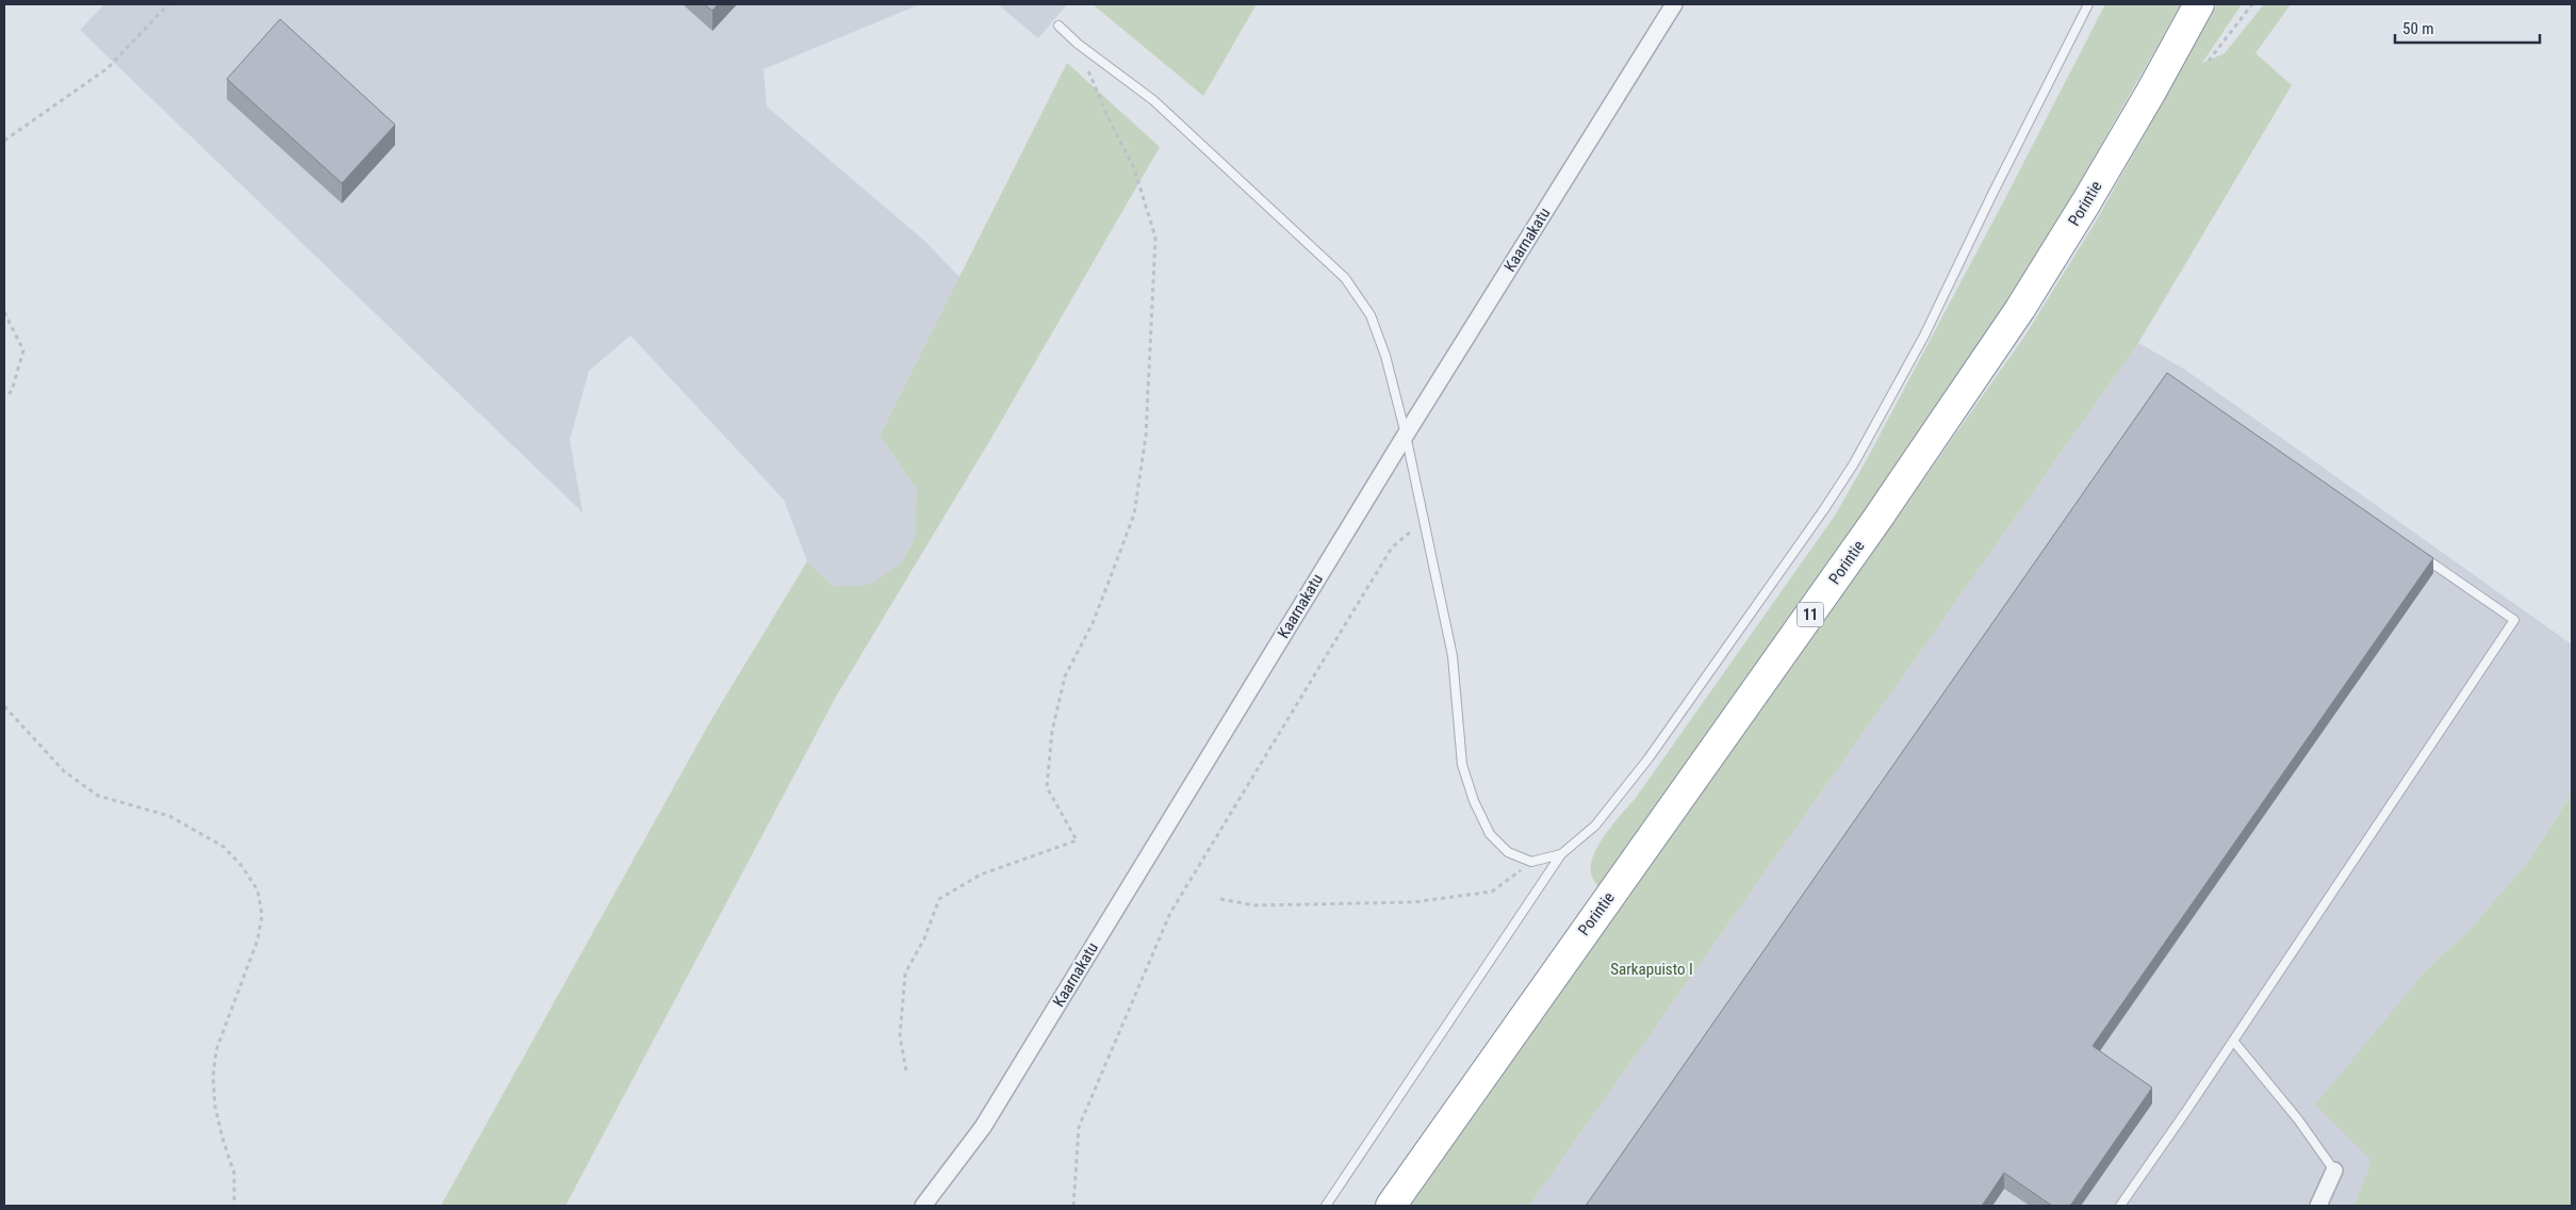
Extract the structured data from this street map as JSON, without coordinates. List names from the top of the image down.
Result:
{
  "streets": {
    "highway": ["Porintie", "11"],
    "street": ["Kaarnakatu"]
  },
  "parks": ["Sarkapuisto I"],
  "scale_bar": "50 m"
}
